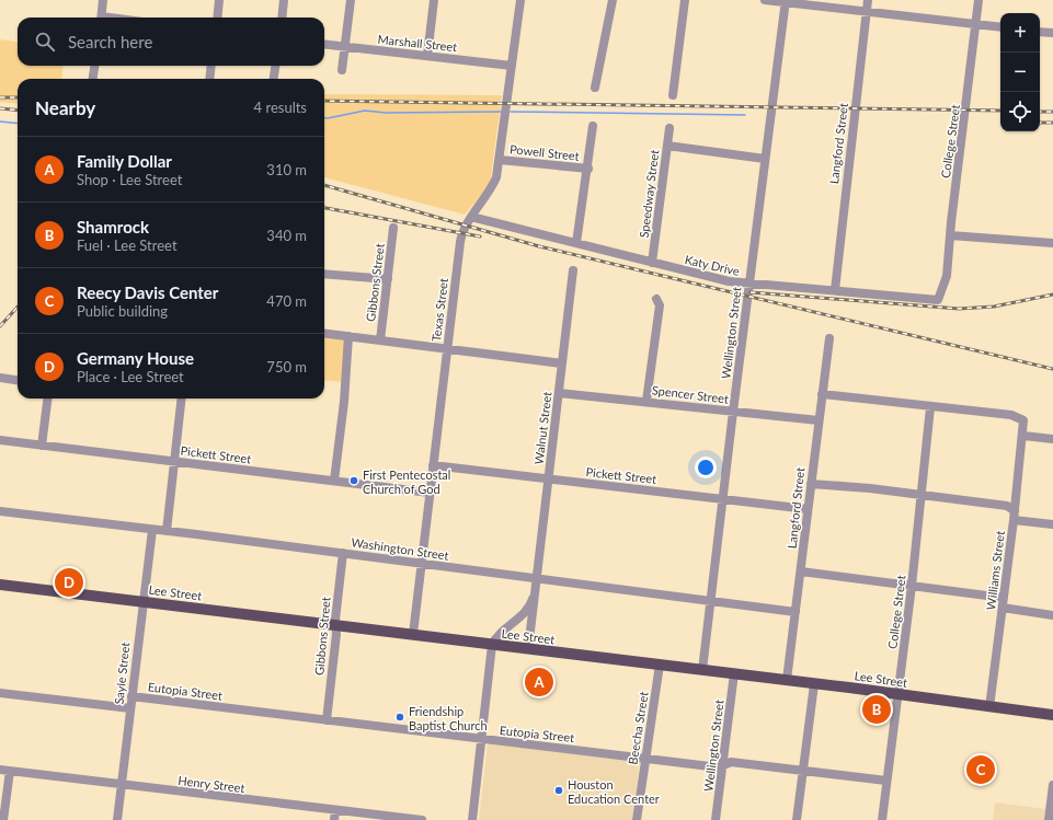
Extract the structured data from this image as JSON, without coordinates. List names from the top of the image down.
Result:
{
  "streets": {
    "main road": ["Lee Street"],
    "street": [
      "Marshall Street",
      "College Street",
      "Langford Street",
      "Powell Street",
      "Speedway Street",
      "Katy Drive",
      "Gibbons Street",
      "Texas Street",
      "Wellington Street",
      "Spencer Street",
      "Walnut Street",
      "Pickett Street",
      "Washington Street",
      "Williams Street",
      "Sayle Street",
      "Eutopia Street",
      "Beecha Street",
      "Henry Street"
    ]
  },
  "crossings": [
    ["Marshall Street", "Texas Street"],
    ["College Street", "Katy Drive"],
    ["College Street", "Lee Street"],
    ["College Street", "Eutopia Street"],
    ["Langford Street", "Katy Drive"],
    ["Langford Street", "Spencer Street"],
    ["Langford Street", "Pickett Street"],
    ["Langford Street", "Washington Street"],
    ["Langford Street", "Lee Street"],
    ["Powell Street", "Texas Street"],
    ["Speedway Street", "Katy Drive"],
    ["Katy Drive", "Texas Street"],
    ["Katy Drive", "Wellington Street"],
    ["Gibbons Street", "Washington Street"],
    ["Gibbons Street", "Lee Street"],
    ["Gibbons Street", "Eutopia Street"],
    ["Texas Street", "Pickett Street"],
    ["Texas Street", "Washington Street"],
    ["Texas Street", "Lee Street"],
    ["Wellington Street", "Spencer Street"],
    ["Wellington Street", "Pickett Street"],
    ["Wellington Street", "Washington Street"],
    ["Wellington Street", "Lee Street"],
    ["Wellington Street", "Eutopia Street"],
    ["Spencer Street", "Walnut Street"],
    ["Walnut Street", "Pickett Street"],
    ["Walnut Street", "Washington Street"],
    ["Walnut Street", "Lee Street"],
    ["Washington Street", "Sayle Street"],
    ["Williams Street", "Lee Street"],
    ["Lee Street", "Sayle Street"],
    ["Lee Street", "Beecha Street"],
    ["Sayle Street", "Eutopia Street"],
    ["Sayle Street", "Henry Street"],
    ["Eutopia Street", "Beecha Street"]
  ],
  "places": ["First Pentecostal Church of God", "Friendship Baptist Church", "Houston Education Center"],
  "page": {
    "map_buttons": ["+", "−"],
    "search": "Search here",
    "heading": ["Nearby", "4 results"],
    "list": [
      {
        "mark": "A",
        "name": "Family Dollar",
        "note": "Shop · Lee Street",
        "value": "310 m"
      },
      {
        "mark": "B",
        "name": "Shamrock",
        "note": "Fuel · Lee Street",
        "value": "340 m"
      },
      {
        "mark": "C",
        "name": "Reecy Davis Center",
        "note": "Public building",
        "value": "470 m"
      },
      {
        "mark": "D",
        "name": "Germany House",
        "note": "Place · Lee Street",
        "value": "750 m"
      }
    ],
    "pins": [
      "D",
      "A",
      "B",
      "C"
    ]
  }
}
